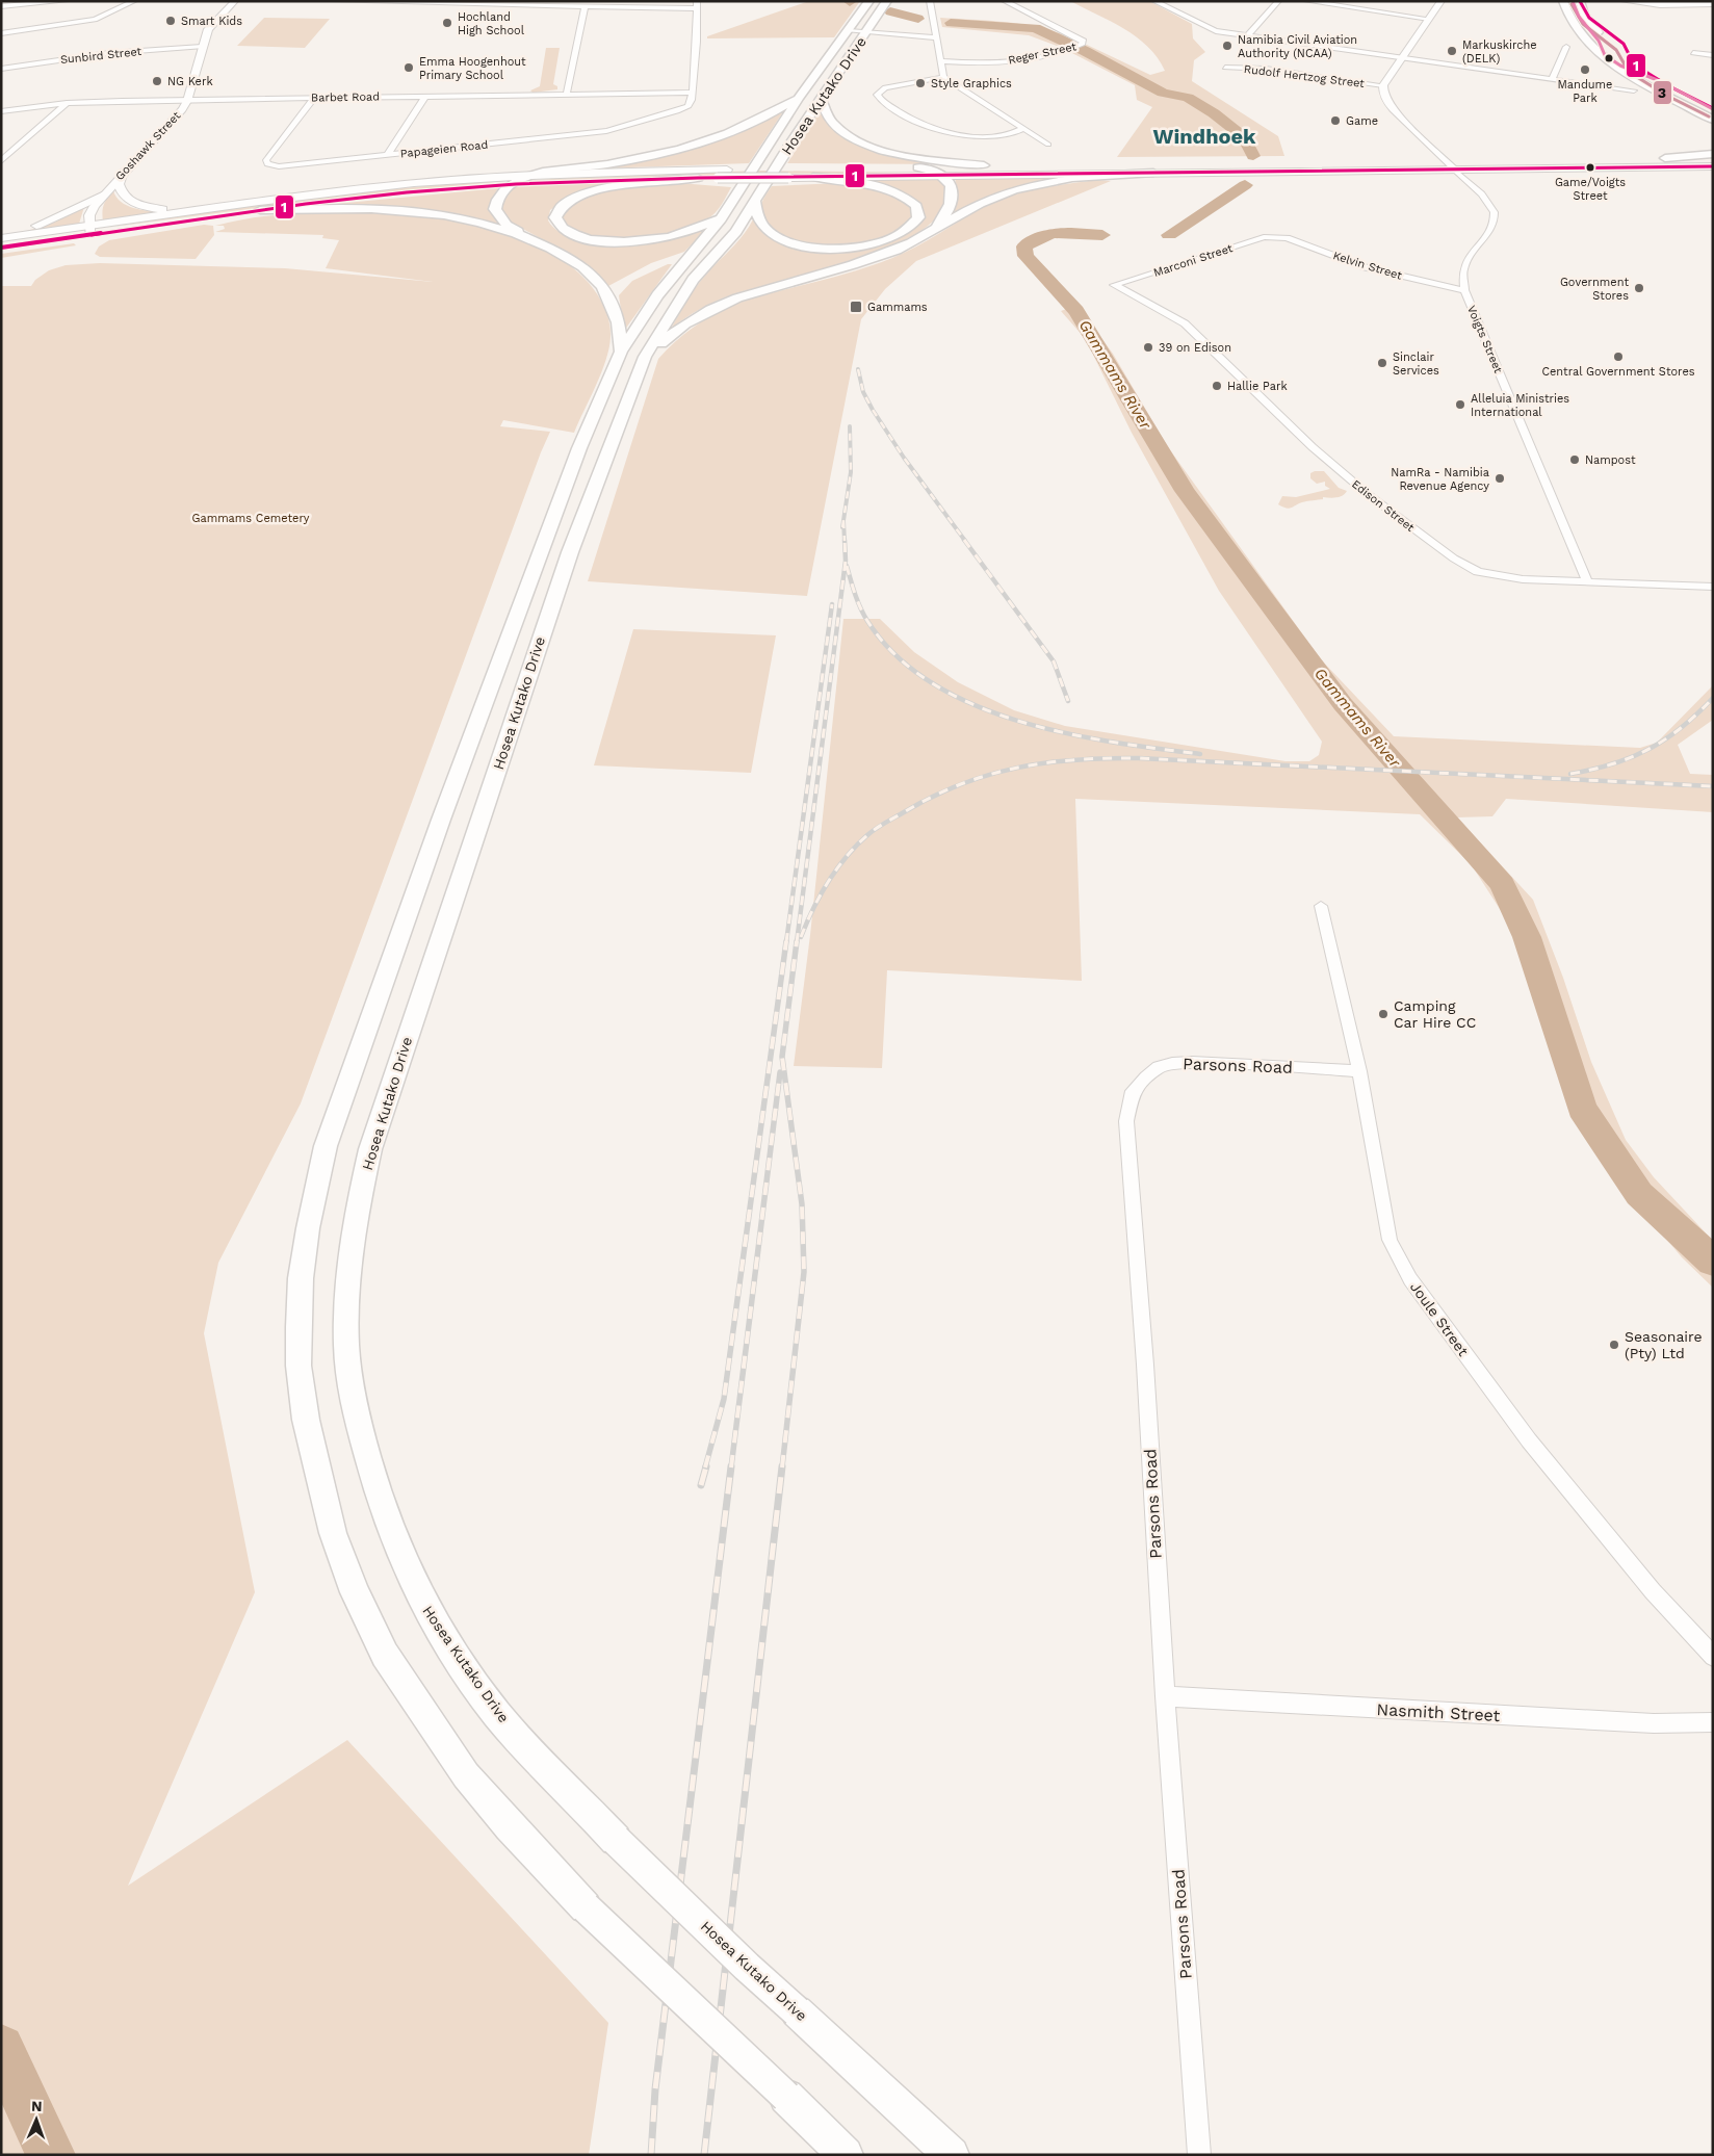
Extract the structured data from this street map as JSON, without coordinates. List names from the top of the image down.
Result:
{
  "streets": {
    "main road": ["Hosea Kutako Drive"],
    "street": [
      "Reger Street",
      "Sunbird Street",
      "Rudolf Hertzog Street",
      "Barbet Road",
      "Goshawk Street",
      "Papageien Road",
      "Marconi Street",
      "Kelvin Street",
      "Voigts Street",
      "Edison Street",
      "Parsons Road",
      "Joule Street",
      "Nasmith Street"
    ]
  },
  "crossings": [
    ["Sunbird Street", "Goshawk Street"],
    ["Barbet Road", "Goshawk Street"],
    ["Barbet Road", "Papageien Road"],
    ["Marconi Street", "Kelvin Street"],
    ["Marconi Street", "Edison Street"],
    ["Kelvin Street", "Voigts Street"],
    ["Voigts Street", "Edison Street"],
    ["Parsons Road", "Joule Street"],
    ["Parsons Road", "Nasmith Street"]
  ],
  "districts": ["Windhoek"],
  "water": ["Gammams River"],
  "parks": ["Gammams Cemetery"],
  "places": {
    "other": [
      "Smart Kids",
      "Hochland High School",
      "Namibia Civil Aviation Authority (NCAA)",
      "Markuskirche (DELK)",
      "Emma Hoogenhout Primary School",
      "Mandume Park",
      "NG Kerk",
      "Style Graphics",
      "Game",
      "Game/Voigts Street",
      "Government Stores",
      "39 on Edison",
      "Central Government Stores",
      "Sinclair Services",
      "Hallie Park",
      "Alleluia Ministries International",
      "Nampost",
      "NamRa - Namibia Revenue Agency",
      "Camping Car Hire CC",
      "Seasonaire (Pty) Ltd"
    ],
    "transit": ["Gammams"]
  },
  "lines": ["transit line 1", "transit line 3"],
  "north": "top"
}
